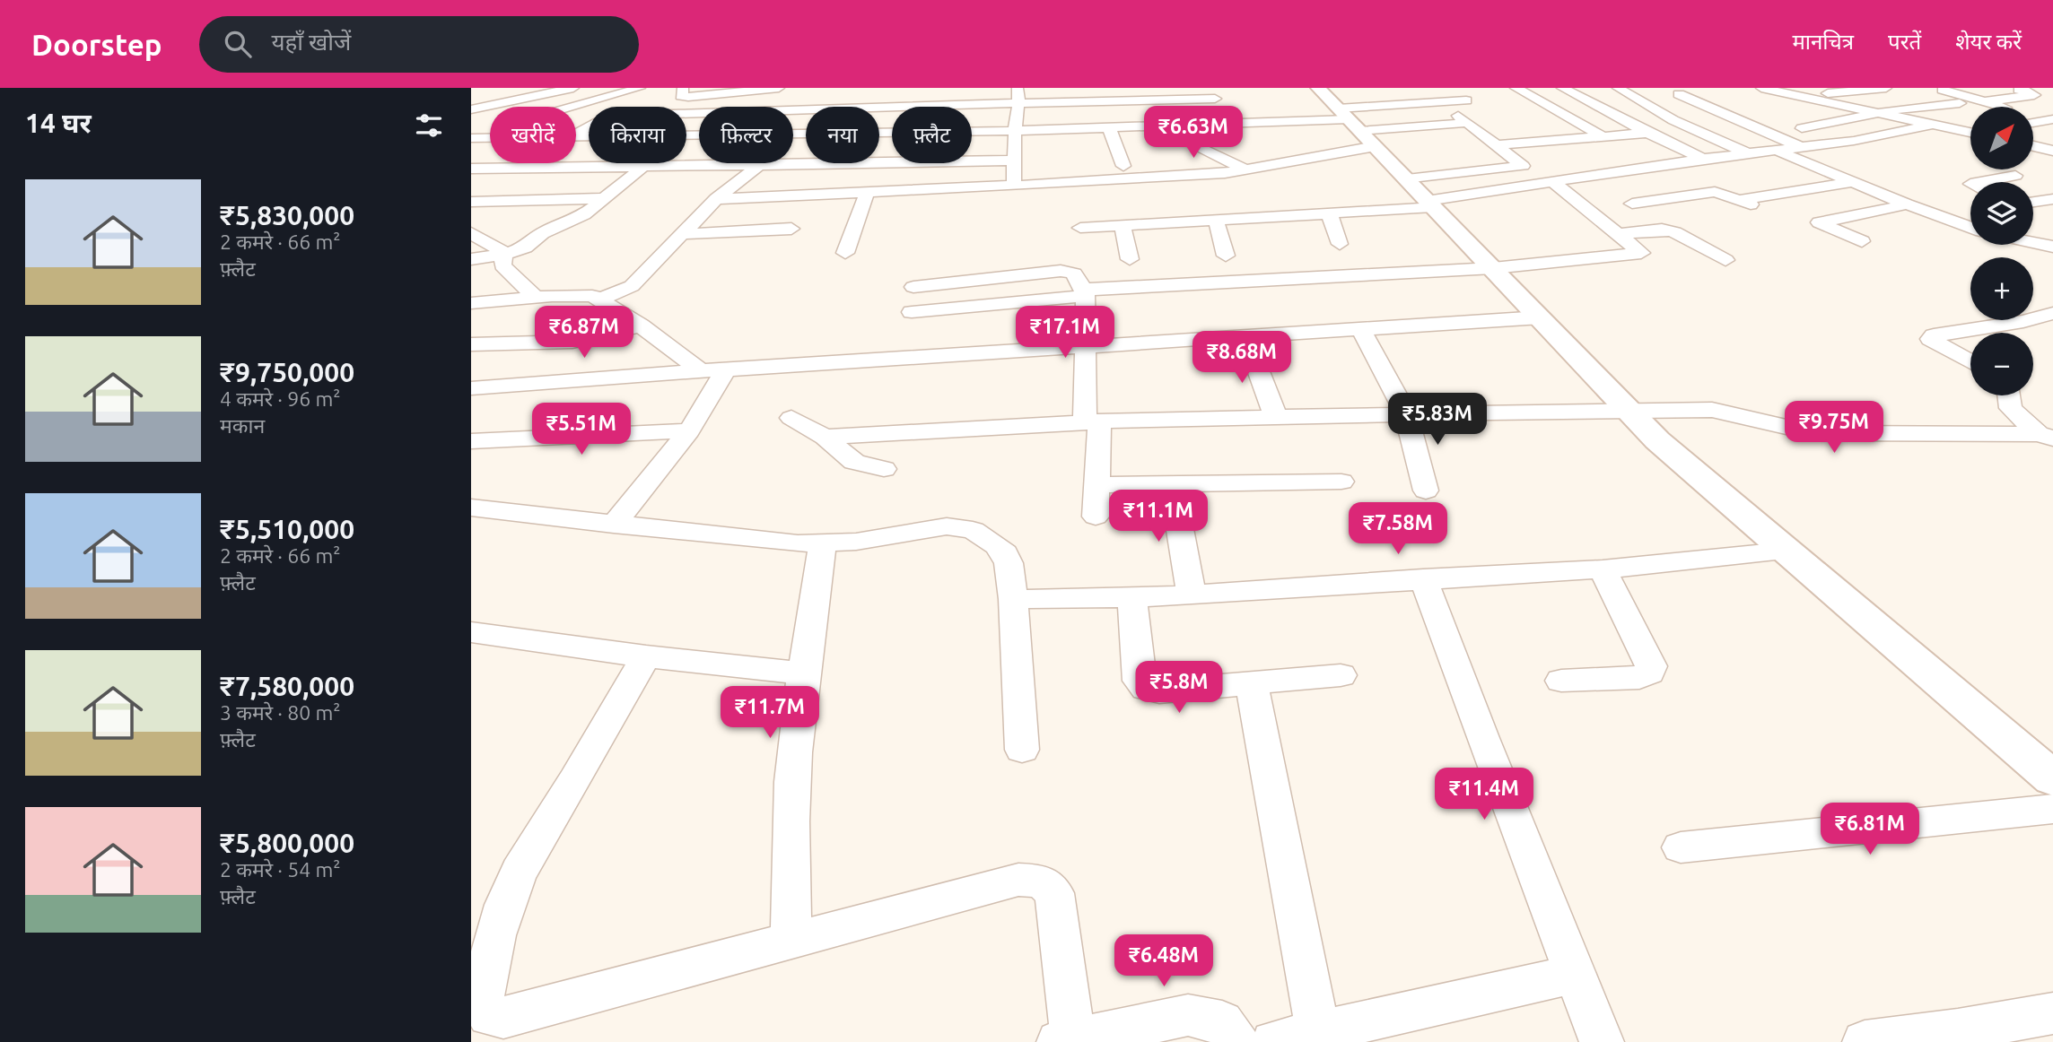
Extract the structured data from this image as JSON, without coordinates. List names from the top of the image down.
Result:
{
  "north": "top right",
  "page": {
    "header": "Doorstep",
    "search": "यहाँ खोजें",
    "nav": ["मानचित्र", "परतें", "शेयर करें"],
    "heading": "14 घर",
    "price": [
      "₹6.63M",
      "₹6.87M",
      "₹17.1M",
      "₹8.68M",
      "₹5.83M",
      "₹9.75M",
      "₹5.51M",
      "₹11.1M",
      "₹7.58M",
      "₹5.8M",
      "₹11.7M",
      "₹11.4M",
      "₹6.81M",
      "₹6.48M"
    ],
    "map_buttons": ["+", "−"],
    "chip": [
      "खरीदें",
      "किराया",
      "फ़िल्टर",
      "नया",
      "फ़्लैट"
    ],
    "list": [
      {
        "name": "₹5,830,000",
        "note": "2 कमरे · 66 m² · फ़्लैट"
      },
      {
        "name": "₹9,750,000",
        "note": "4 कमरे · 96 m² · मकान"
      },
      {
        "name": "₹5,510,000",
        "note": "2 कमरे · 66 m² · फ़्लैट"
      },
      {
        "name": "₹7,580,000",
        "note": "3 कमरे · 80 m² · फ़्लैट"
      },
      {
        "name": "₹5,800,000",
        "note": "2 कमरे · 54 m² · फ़्लैट"
      }
    ]
  }
}
